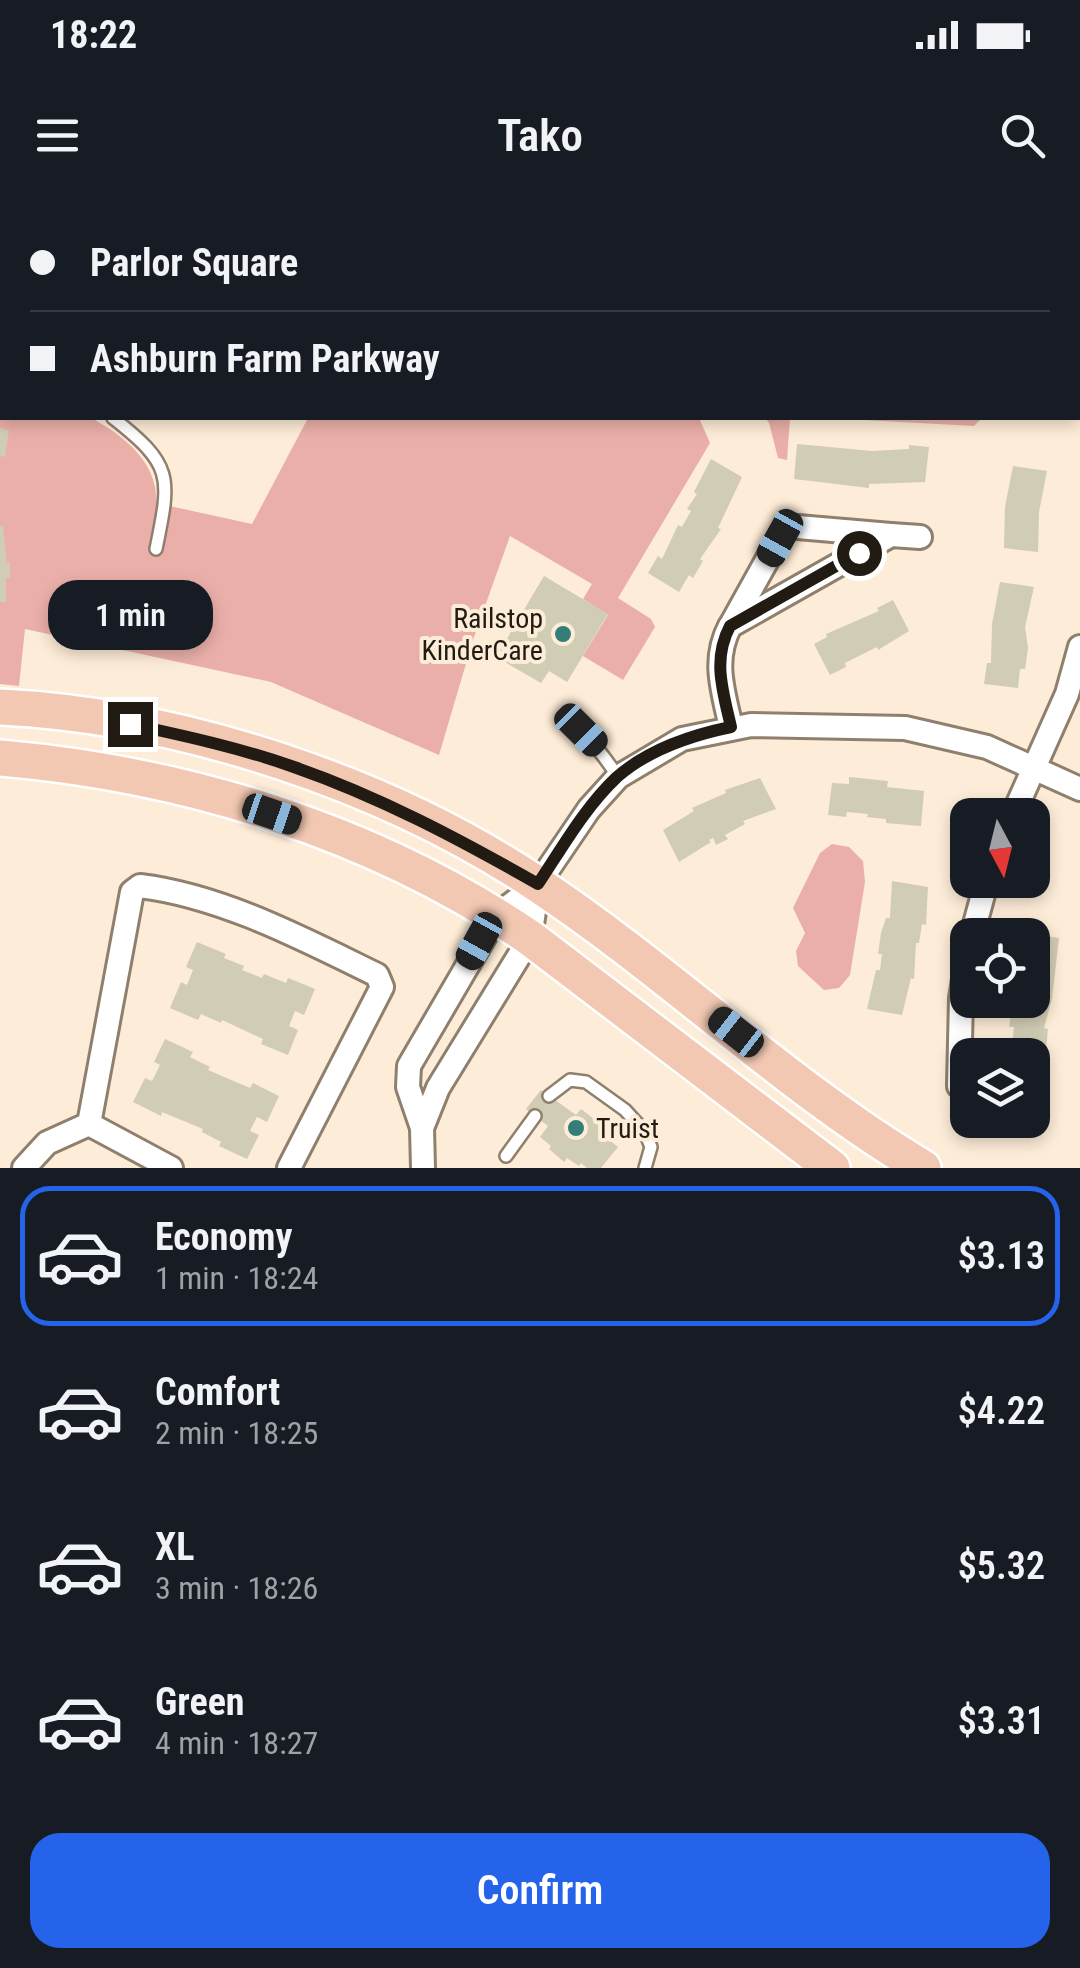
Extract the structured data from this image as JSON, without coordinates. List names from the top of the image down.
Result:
{
  "places": ["Railstop KinderCare", "Truist"],
  "north": "bottom",
  "page": {
    "status": "18:22",
    "header": "Tako",
    "banner": ["Parlor Square", "Ashburn Farm Parkway"],
    "bubble": "1 min",
    "list": [
      {
        "name": "Economy",
        "note": "1 min · 18:24",
        "value": "$3.13"
      },
      {
        "name": "Comfort",
        "note": "2 min · 18:25",
        "value": "$4.22"
      },
      {
        "name": "XL",
        "note": "3 min · 18:26",
        "value": "$5.32"
      },
      {
        "name": "Green",
        "note": "4 min · 18:27",
        "value": "$3.31"
      }
    ],
    "buttons": "Confirm"
  }
}
